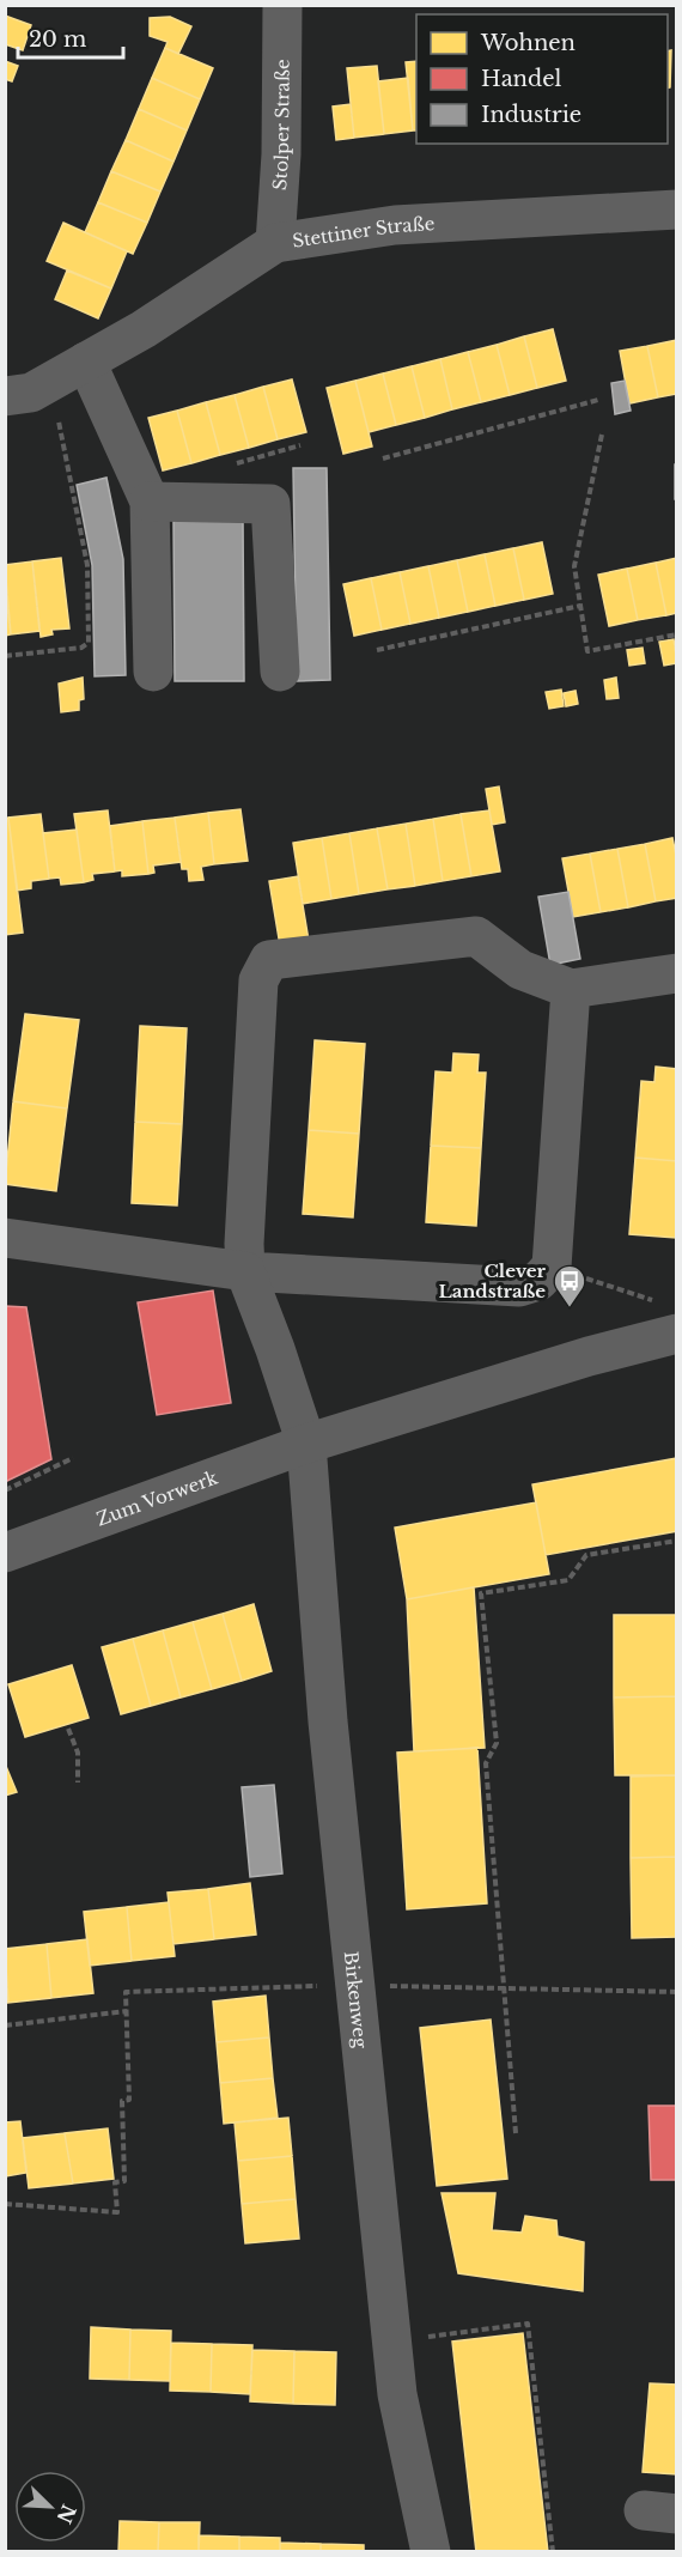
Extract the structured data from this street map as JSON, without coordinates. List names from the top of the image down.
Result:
{
  "streets": {
    "street": [
      "Stolper Straße",
      "Stettiner Straße",
      "Zum Vorwerk",
      "Birkenweg"
    ]
  },
  "crossings": [
    ["Stolper Straße", "Stettiner Straße"],
    ["Zum Vorwerk", "Birkenweg"]
  ],
  "places": {
    "bus stop": ["Clever Landstraße"]
  },
  "legend": ["Wohnen", "Handel", "Industrie"],
  "scale_bar": "20 m",
  "north": "bottom right"
}
